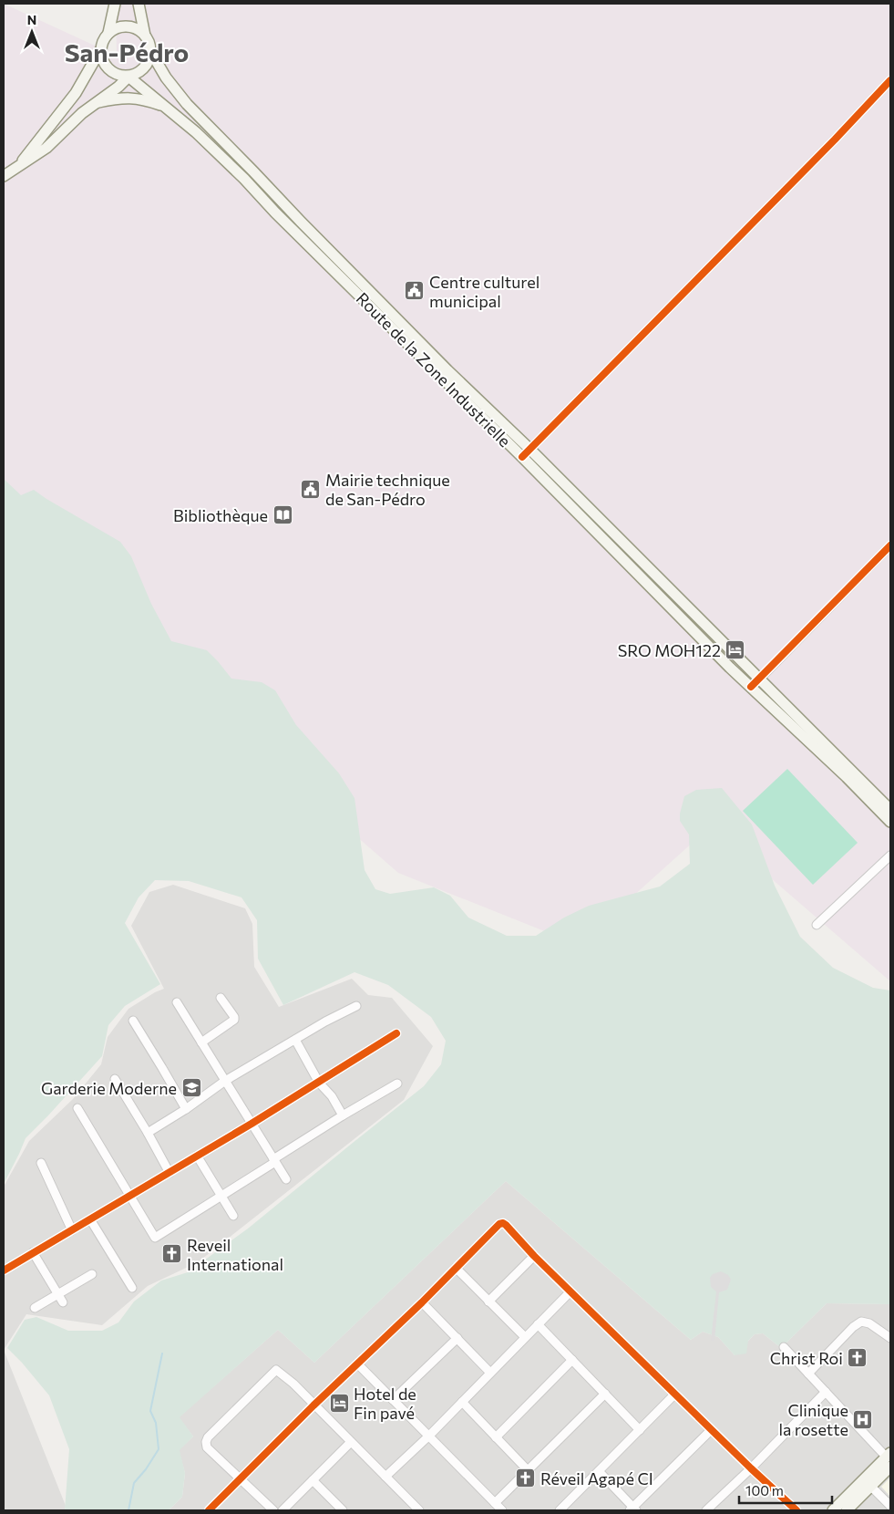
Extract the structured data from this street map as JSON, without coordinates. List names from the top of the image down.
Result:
{
  "streets": {
    "main road": ["Route de la Zone Industrielle"]
  },
  "districts": ["San-Pédro"],
  "places": {
    "public building": ["Centre culturel municipal", "Mairie technique de San-Pédro"],
    "library": ["Bibliothèque"],
    "hotel": ["SRO MOH122", "Hotel de Fin pavé"],
    "school or university": ["Garderie Moderne"],
    "church": ["Reveil International", "Christ Roi", "Réveil Agapé CI"],
    "hospital": ["Clinique la rosette"]
  },
  "scale_bar": "100 m",
  "north": "top"
}
